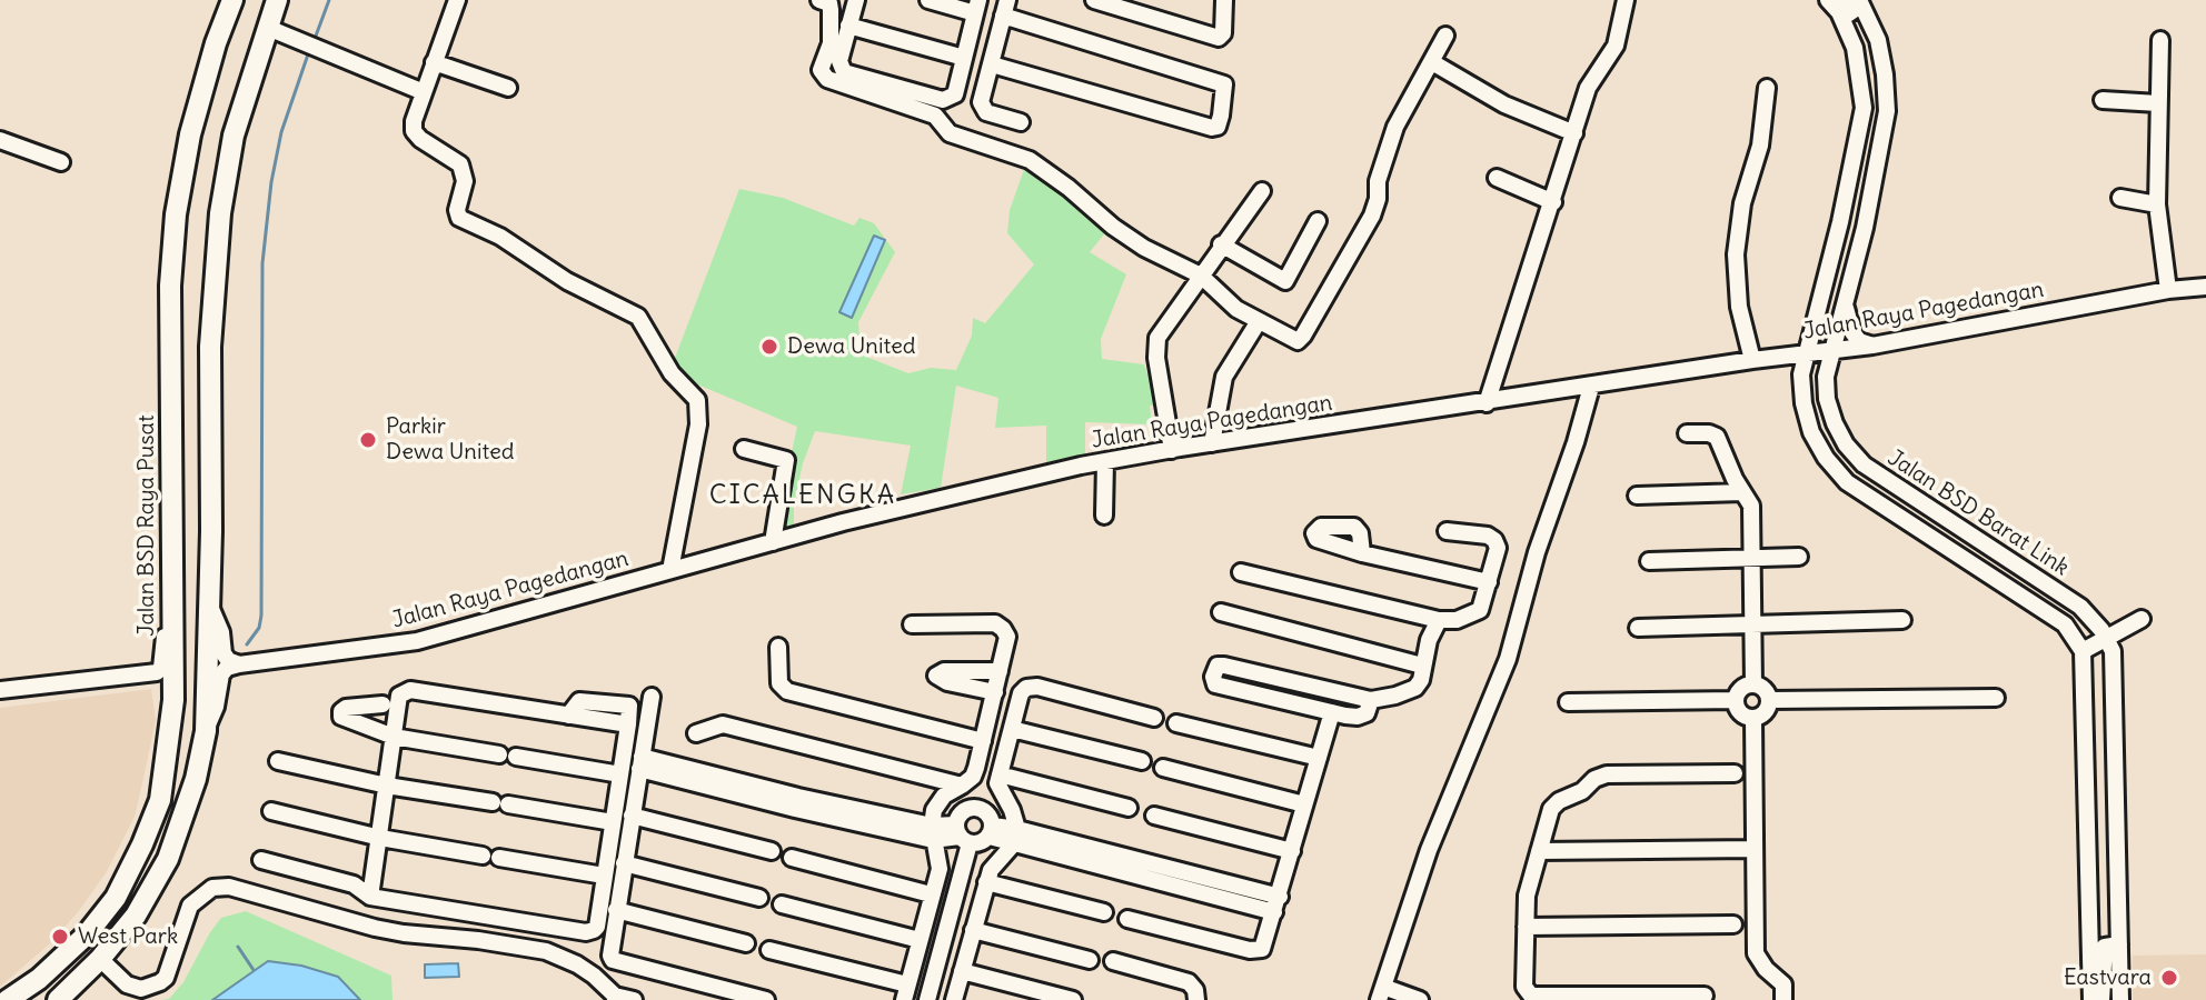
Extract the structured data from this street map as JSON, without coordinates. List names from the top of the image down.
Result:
{
  "streets": {
    "main road": ["Jalan BSD Raya Pusat"],
    "street": ["Jalan Raya Pagedangan", "Jalan BSD Barat Link"]
  },
  "crossings": [
    ["Jalan Raya Pagedangan", "Jalan BSD Barat Link"]
  ],
  "districts": ["CICALENGKA"],
  "places": [
    "Dewa United",
    "Parkir Dewa United",
    "West Park",
    "Eastvara"
  ]
}
